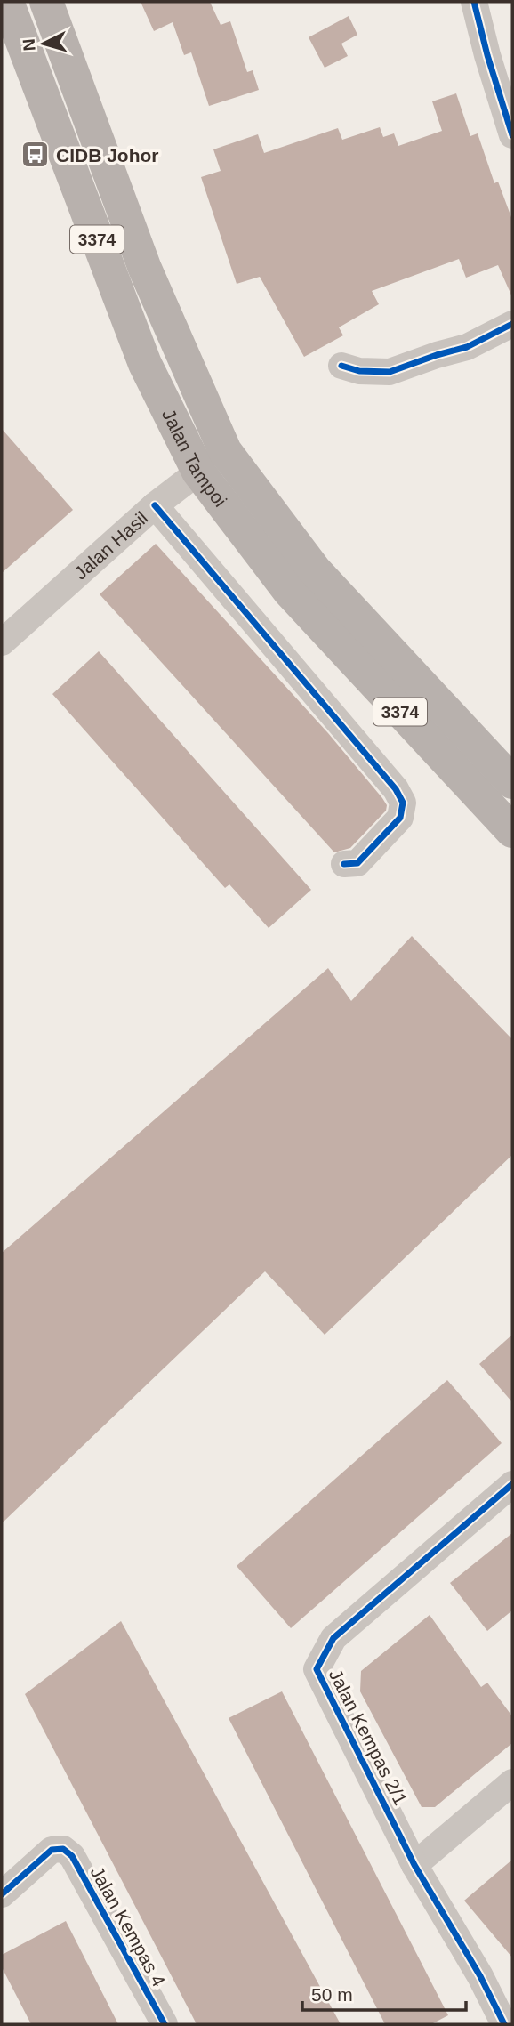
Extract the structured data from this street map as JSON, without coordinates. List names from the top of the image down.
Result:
{
  "streets": {
    "main road": ["3374", "Jalan Tampoi"],
    "street": ["Jalan Hasil", "Jalan Kempas 2/1", "Jalan Kempas 4"]
  },
  "crossings": [
    ["Jalan Tampoi", "Jalan Hasil"]
  ],
  "places": {
    "bus stop": ["CIDB Johor"]
  },
  "scale_bar": "50 m",
  "north": "left"
}
